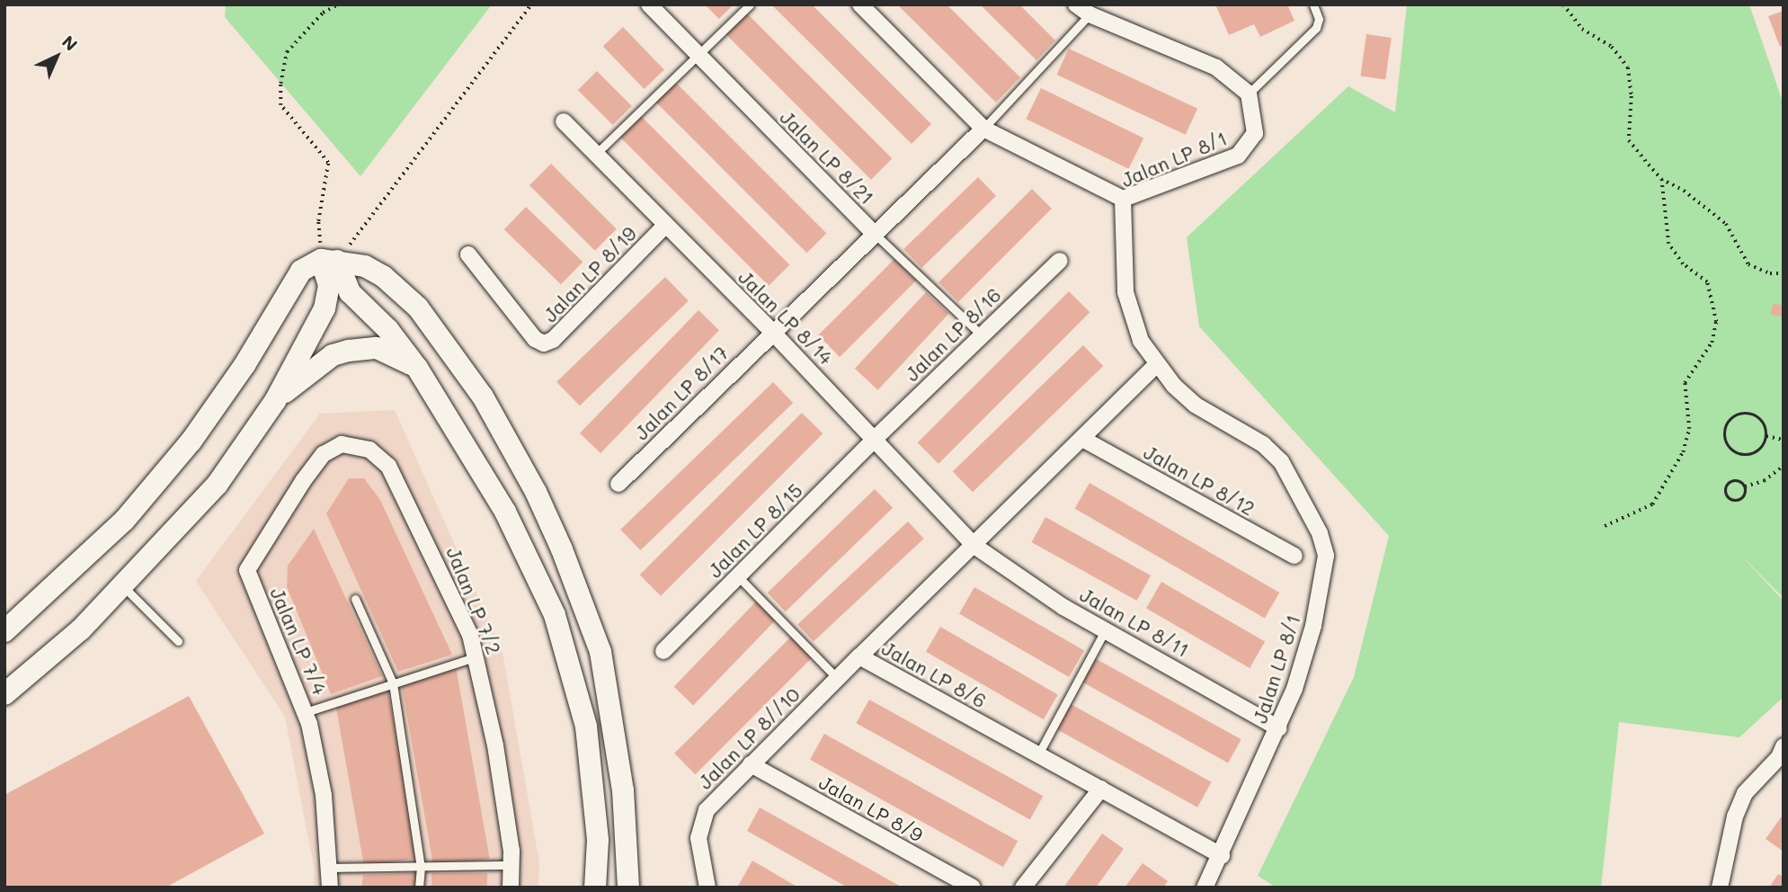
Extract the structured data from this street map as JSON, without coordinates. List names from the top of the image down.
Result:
{
  "streets": {
    "street": [
      "Jalan LP 8/21",
      "Jalan LP 8/1",
      "Jalan LP 8/19",
      "Jalan LP 8/14",
      "Jalan LP 8/16",
      "Jalan LP 8/17",
      "Jalan LP 8/12",
      "Jalan LP 8/15",
      "Jalan LP 7/2",
      "Jalan LP 8/11",
      "Jalan LP 7/4",
      "Jalan LP 8/6",
      "Jalan LP 8//10",
      "Jalan LP 8/9"
    ]
  },
  "crossings": [
    ["Jalan LP 8/21", "Jalan LP 8/16"],
    ["Jalan LP 8/21", "Jalan LP 8/17"],
    ["Jalan LP 8/1", "Jalan LP 8/11"],
    ["Jalan LP 8/1", "Jalan LP 8/6"],
    ["Jalan LP 8/19", "Jalan LP 8/14"],
    ["Jalan LP 8/14", "Jalan LP 8/16"],
    ["Jalan LP 8/14", "Jalan LP 8/17"],
    ["Jalan LP 8/14", "Jalan LP 8/15"],
    ["Jalan LP 8/14", "Jalan LP 8/11"],
    ["Jalan LP 8/14", "Jalan LP 8/6"],
    ["Jalan LP 8/16", "Jalan LP 8/15"],
    ["Jalan LP 8/12", "Jalan LP 8/6"],
    ["Jalan LP 7/2", "Jalan LP 7/4"],
    ["Jalan LP 8/11", "Jalan LP 8/6"],
    ["Jalan LP 8/6", "Jalan LP 8//10"],
    ["Jalan LP 8//10", "Jalan LP 8/9"]
  ],
  "north": "top right"
}
